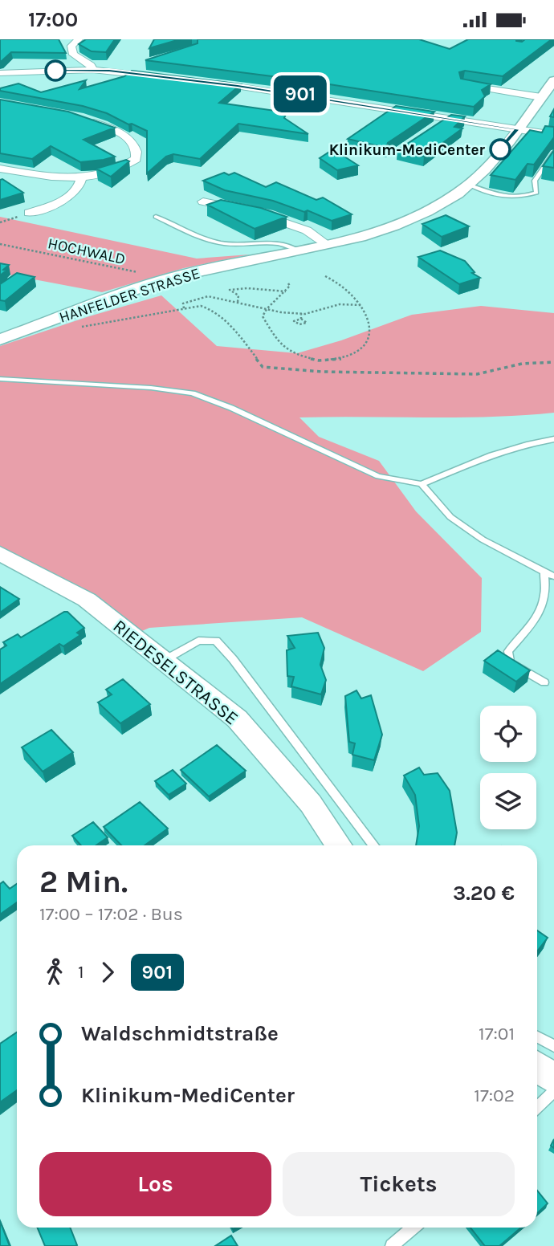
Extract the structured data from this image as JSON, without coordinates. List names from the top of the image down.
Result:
{
  "streets": {
    "street": ["HANFELDER STRASSE", "RIEDESELSTRASSE"],
    "path": ["HOCHWALD"]
  },
  "crossings": [
    ["HOCHWALD", "HANFELDER STRASSE"]
  ],
  "places": ["Klinikum-MediCenter"],
  "lines": ["bus line 901"],
  "page": {
    "status": "17:00",
    "on_map": "901",
    "heading": ["2 Min.", "17:00 – 17:02 · Bus", "3.20 €"],
    "legs": ["1", "901"],
    "list": [
      {
        "name": "Waldschmidtstraße",
        "value": "17:01"
      },
      {
        "name": "Klinikum-MediCenter",
        "value": "17:02"
      }
    ],
    "buttons": ["Los", "Tickets"]
  }
}
